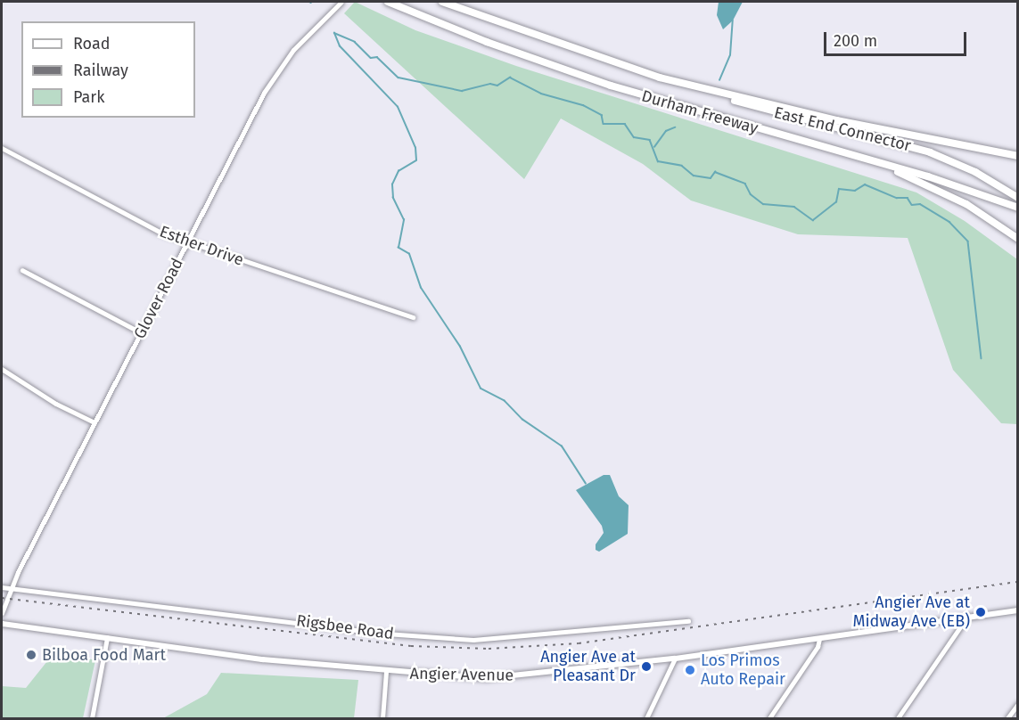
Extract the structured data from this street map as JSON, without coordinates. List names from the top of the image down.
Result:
{
  "streets": {
    "highway": ["Durham Freeway", "East End Connector"],
    "main road": ["Angier Avenue"],
    "street": ["Esther Drive", "Glover Road", "Rigsbee Road"]
  },
  "crossings": [
    ["Durham Freeway", "East End Connector"],
    ["Esther Drive", "Glover Road"],
    ["Glover Road", "Rigsbee Road"]
  ],
  "places": [
    "Angier Ave at Midway Ave (EB)",
    "Bilboa Food Mart",
    "Angier Ave at Pleasant Dr",
    "Los Primos Auto Repair"
  ],
  "legend": ["Road", "Railway", "Park"],
  "scale_bar": "200 m"
}
